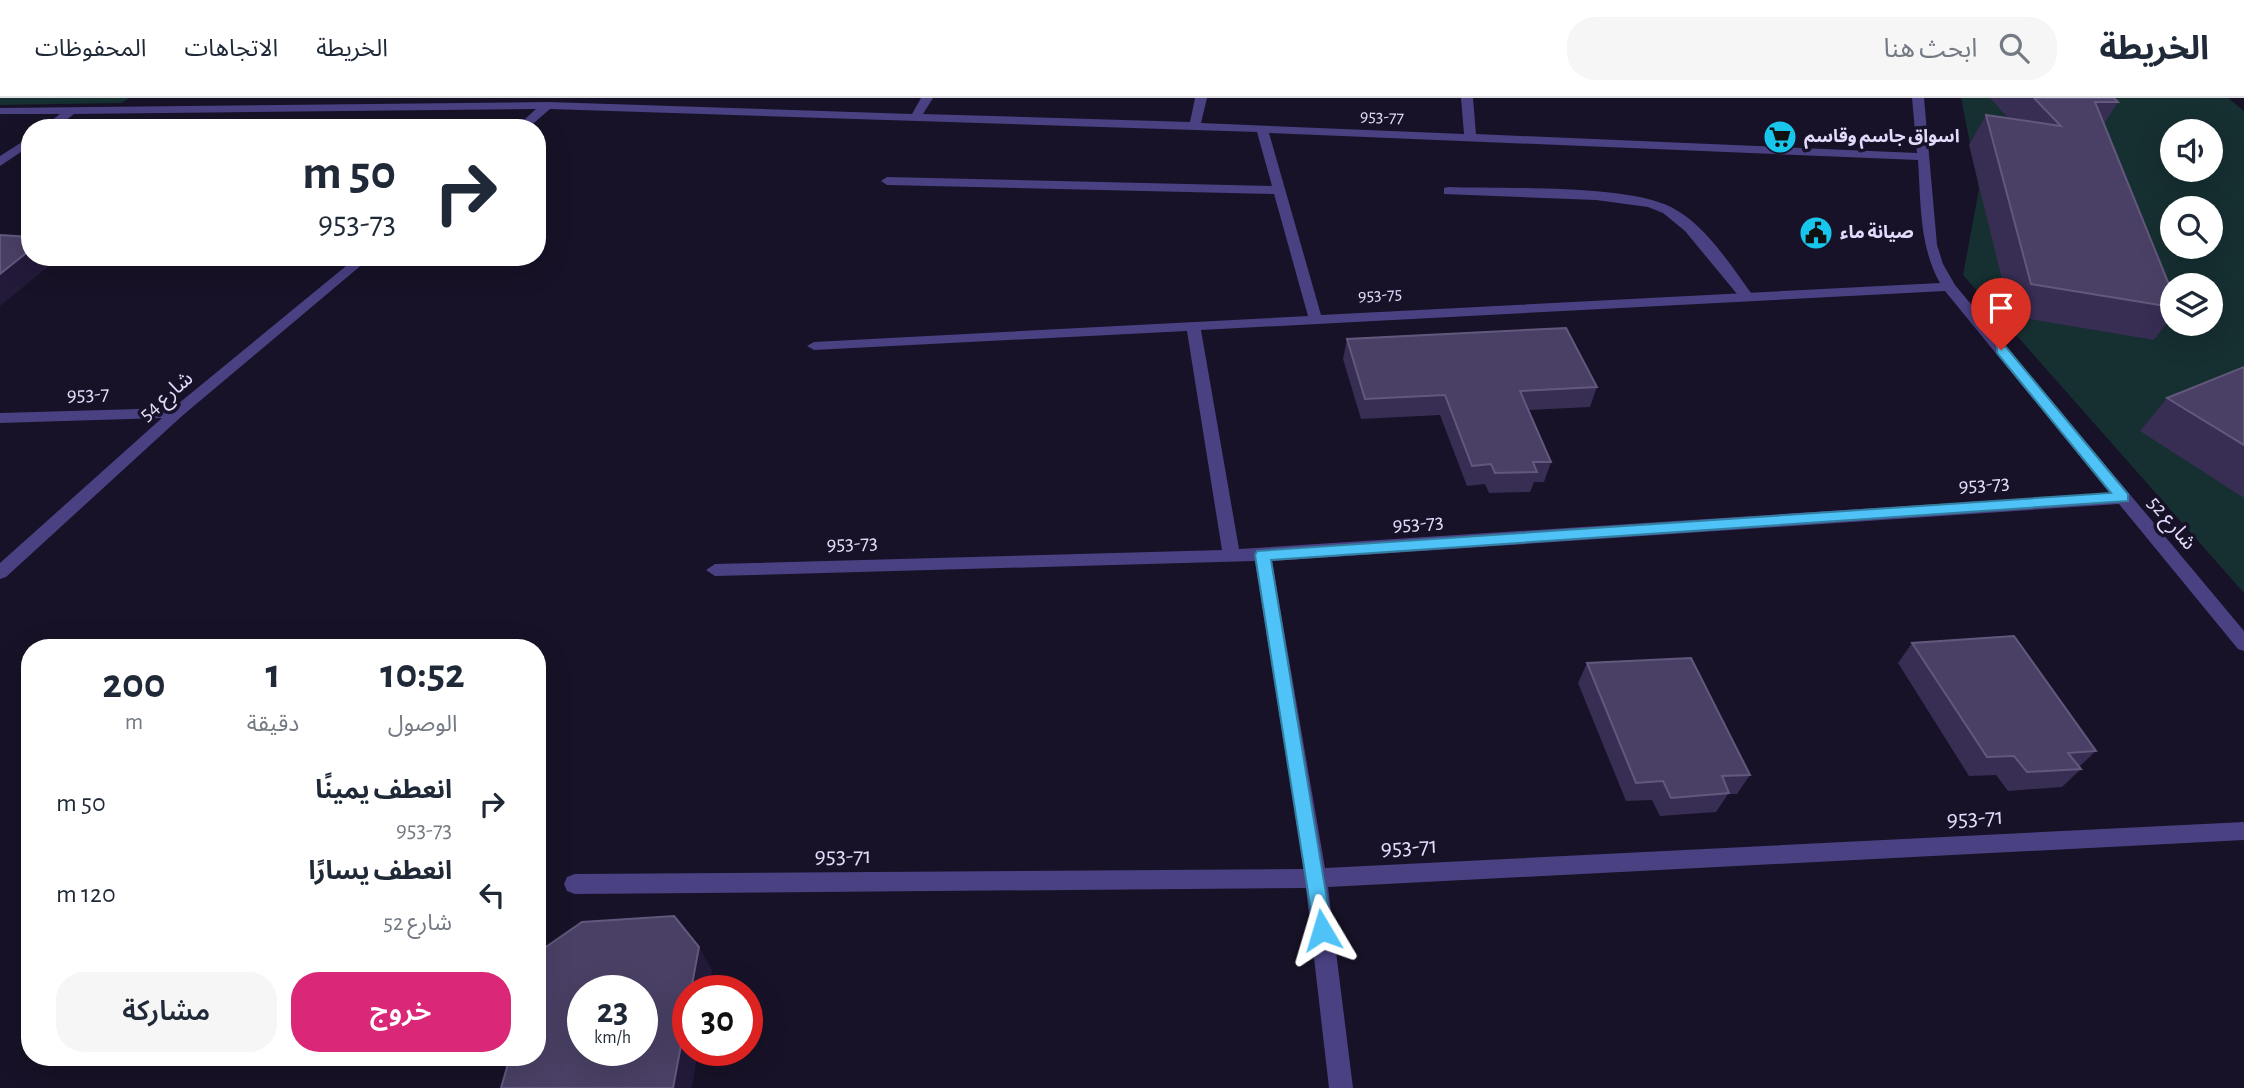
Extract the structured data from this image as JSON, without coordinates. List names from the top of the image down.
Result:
{
  "streets": {
    "street": [
      "953-77",
      "953-75",
      "953-7",
      "شارع 54",
      "953-73",
      "شارع 52",
      "953-71"
    ]
  },
  "crossings": [
    ["953-77", "شارع 52"],
    ["953-75", "شارع 52"],
    ["953-7", "شارع 54"],
    ["953-73", "شارع 52"]
  ],
  "places": {
    "supermarket": ["اسواق جاسم وقاسم"],
    "public building": ["صيانة ماء"]
  },
  "page": {
    "header": "الخريطة",
    "search": "ابحث هنا",
    "nav": ["الخريطة", "الاتجاهات", "المحفوظات"],
    "turn": ["50 m", "953-73"],
    "eta": [
      "10:52",
      "الوصول",
      "1",
      "دقيقة",
      "200",
      "m"
    ],
    "list": [
      {
        "name": "انعطف يمينًا",
        "note": "953-73",
        "value": "50 m"
      },
      {
        "name": "انعطف يسارًا",
        "note": "شارع 52",
        "value": "120 m"
      }
    ],
    "buttons": ["خروج", "مشاركة"],
    "speed": "23 km/h",
    "limit": "30"
  }
}
